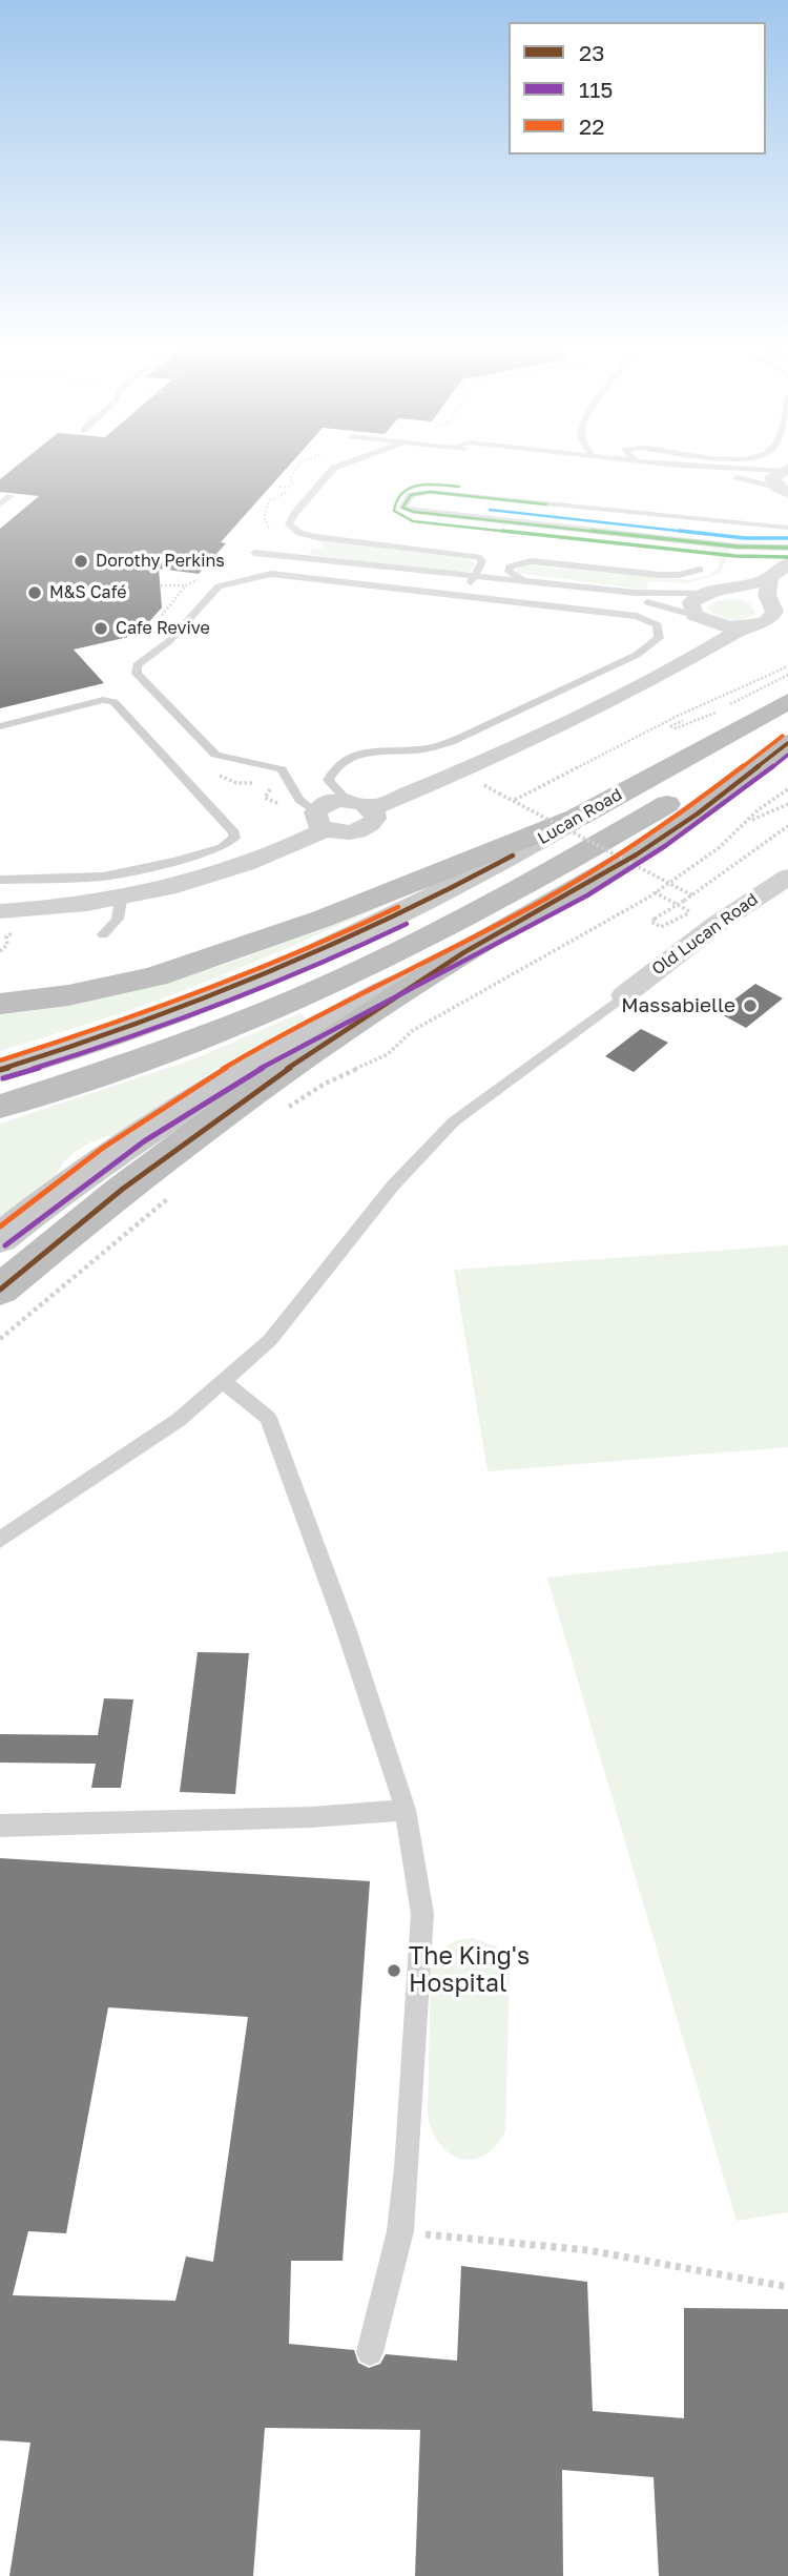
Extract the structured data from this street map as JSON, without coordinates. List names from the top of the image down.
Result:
{
  "streets": {
    "highway": ["Lucan Road"],
    "street": ["Old Lucan Road"]
  },
  "places": [
    "Dorothy Perkins",
    "M&S Café",
    "Cafe Revive",
    "Massabielle",
    "The King's Hospital"
  ],
  "lines": ["transit line 22", "transit line 23", "transit line 115"],
  "legend": ["23", "115", "22"]
}
